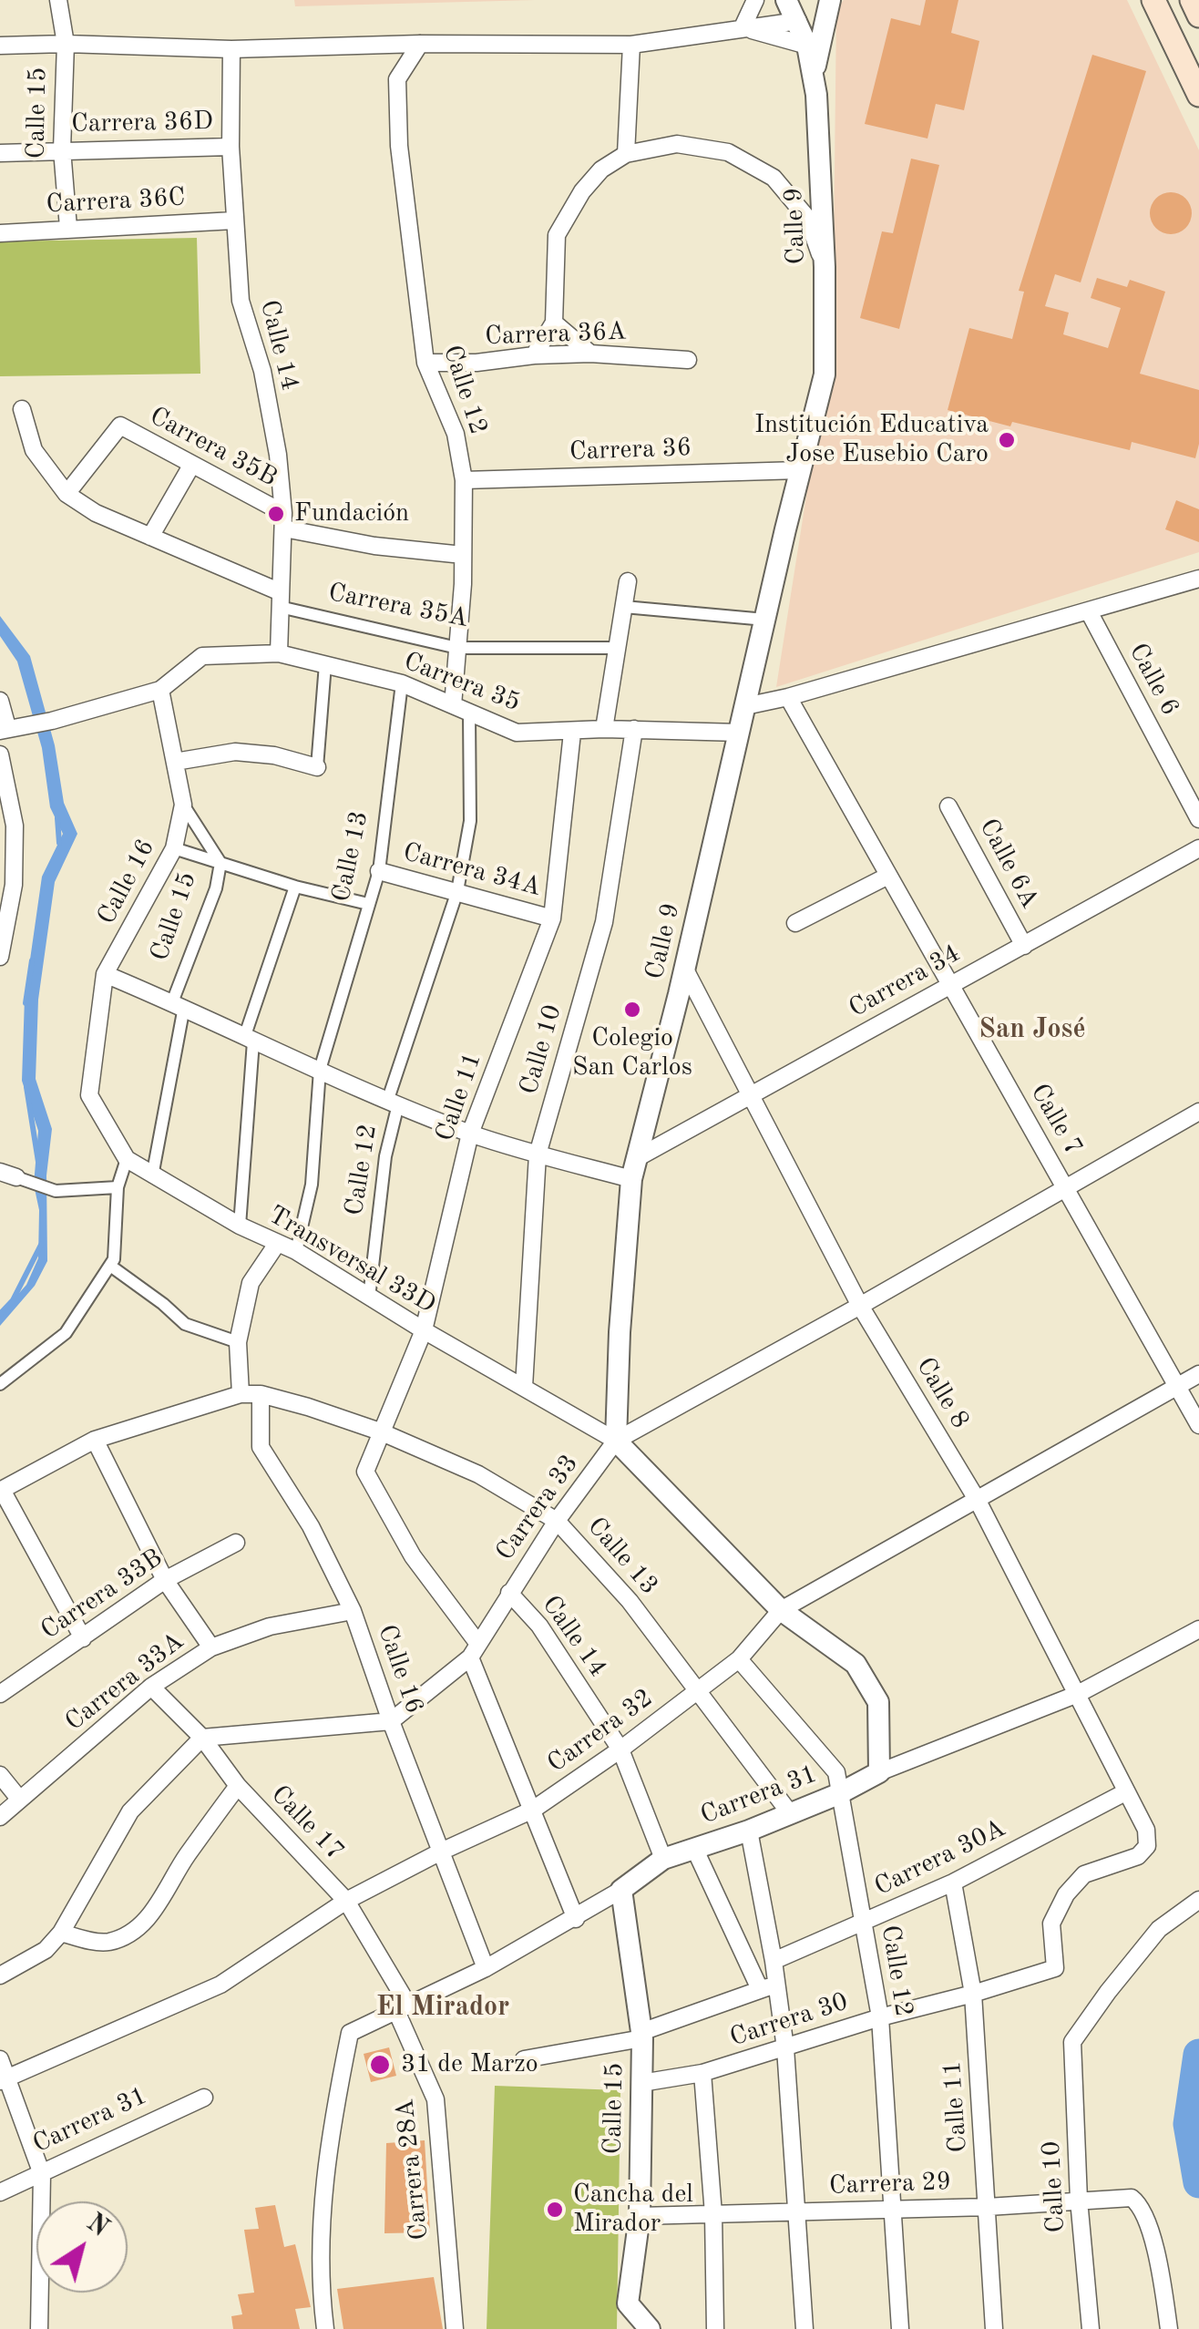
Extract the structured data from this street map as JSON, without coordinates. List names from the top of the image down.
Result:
{
  "streets": {
    "street": [
      "Calle 15",
      "Carrera 36D",
      "Carrera 36C",
      "Calle 9",
      "Carrera 36A",
      "Calle 14",
      "Calle 12",
      "Carrera 35B",
      "Carrera 36",
      "Carrera 35A",
      "Calle 6",
      "Carrera 35",
      "Calle 13",
      "Calle 6A",
      "Carrera 34A",
      "Calle 16",
      "Carrera 34",
      "Calle 10",
      "Calle 11",
      "Calle 7",
      "Transversal 33D",
      "Calle 8",
      "Carrera 33",
      "Carrera 33B",
      "Carrera 33A",
      "Carrera 32",
      "Carrera 31",
      "Calle 17",
      "Carrera 30A",
      "Carrera 30",
      "Carrera 28A",
      "Carrera 29"
    ]
  },
  "crossings": [
    ["Calle 15", "Carrera 36D"],
    ["Calle 15", "Carrera 36C"],
    ["Calle 15", "Calle 16"],
    ["Calle 15", "Transversal 33D"],
    ["Calle 15", "Carrera 31"],
    ["Calle 15", "Carrera 30"],
    ["Calle 15", "Carrera 29"],
    ["Carrera 36D", "Calle 14"],
    ["Carrera 36C", "Calle 14"],
    ["Calle 9", "Carrera 36"],
    ["Calle 9", "Carrera 35"],
    ["Calle 9", "Carrera 34"],
    ["Calle 9", "Transversal 33D"],
    ["Calle 9", "Calle 8"],
    ["Calle 9", "Carrera 33"],
    ["Carrera 36A", "Calle 12"],
    ["Calle 14", "Carrera 35B"],
    ["Calle 14", "Carrera 35A"],
    ["Calle 14", "Carrera 35"],
    ["Calle 14", "Carrera 33"],
    ["Calle 14", "Carrera 32"],
    ["Calle 14", "Carrera 31"],
    ["Calle 12", "Carrera 35B"],
    ["Calle 12", "Carrera 36"],
    ["Calle 12", "Carrera 35A"],
    ["Calle 12", "Carrera 35"],
    ["Calle 12", "Carrera 34A"],
    ["Calle 12", "Transversal 33D"],
    ["Calle 12", "Carrera 32"],
    ["Calle 12", "Carrera 31"],
    ["Calle 12", "Carrera 30A"],
    ["Calle 12", "Carrera 30"],
    ["Calle 12", "Carrera 29"],
    ["Carrera 35B", "Carrera 35A"],
    ["Carrera 35", "Calle 13"],
    ["Carrera 35", "Calle 10"],
    ["Carrera 35", "Calle 11"],
    ["Calle 13", "Carrera 34A"],
    ["Calle 13", "Calle 16"],
    ["Calle 13", "Calle 11"],
    ["Calle 13", "Transversal 33D"],
    ["Calle 13", "Carrera 33"],
    ["Calle 13", "Carrera 32"],
    ["Calle 13", "Carrera 31"],
    ["Calle 6A", "Carrera 34"],
    ["Carrera 34A", "Calle 11"],
    ["Calle 16", "Transversal 33D"],
    ["Calle 16", "Carrera 33"],
    ["Calle 16", "Carrera 33A"],
    ["Calle 16", "Carrera 32"],
    ["Calle 16", "Carrera 31"],
    ["Carrera 34", "Calle 7"],
    ["Carrera 34", "Calle 8"],
    ["Calle 10", "Transversal 33D"],
    ["Calle 10", "Carrera 29"],
    ["Calle 11", "Transversal 33D"],
    ["Calle 11", "Carrera 33"],
    ["Calle 11", "Carrera 30A"],
    ["Calle 11", "Carrera 30"],
    ["Calle 11", "Carrera 29"],
    ["Calle 7", "Carrera 33"],
    ["Calle 7", "Carrera 32"],
    ["Transversal 33D", "Carrera 33"],
    ["Calle 8", "Carrera 33"],
    ["Calle 8", "Carrera 32"],
    ["Calle 8", "Carrera 31"],
    ["Calle 8", "Carrera 30A"],
    ["Calle 8", "Carrera 30"],
    ["Carrera 33A", "Calle 17"],
    ["Carrera 32", "Calle 17"],
    ["Carrera 31", "Calle 17"],
    ["Carrera 31", "Carrera 28A"],
    ["Calle 17", "Carrera 28A"]
  ],
  "districts": ["San José", "El Mirador"],
  "places": [
    "Institución Educativa Jose Eusebio Caro",
    "Fundación",
    "Colegio San Carlos",
    "31 de Marzo",
    "Cancha del Mirador"
  ],
  "north": "top right"
}
